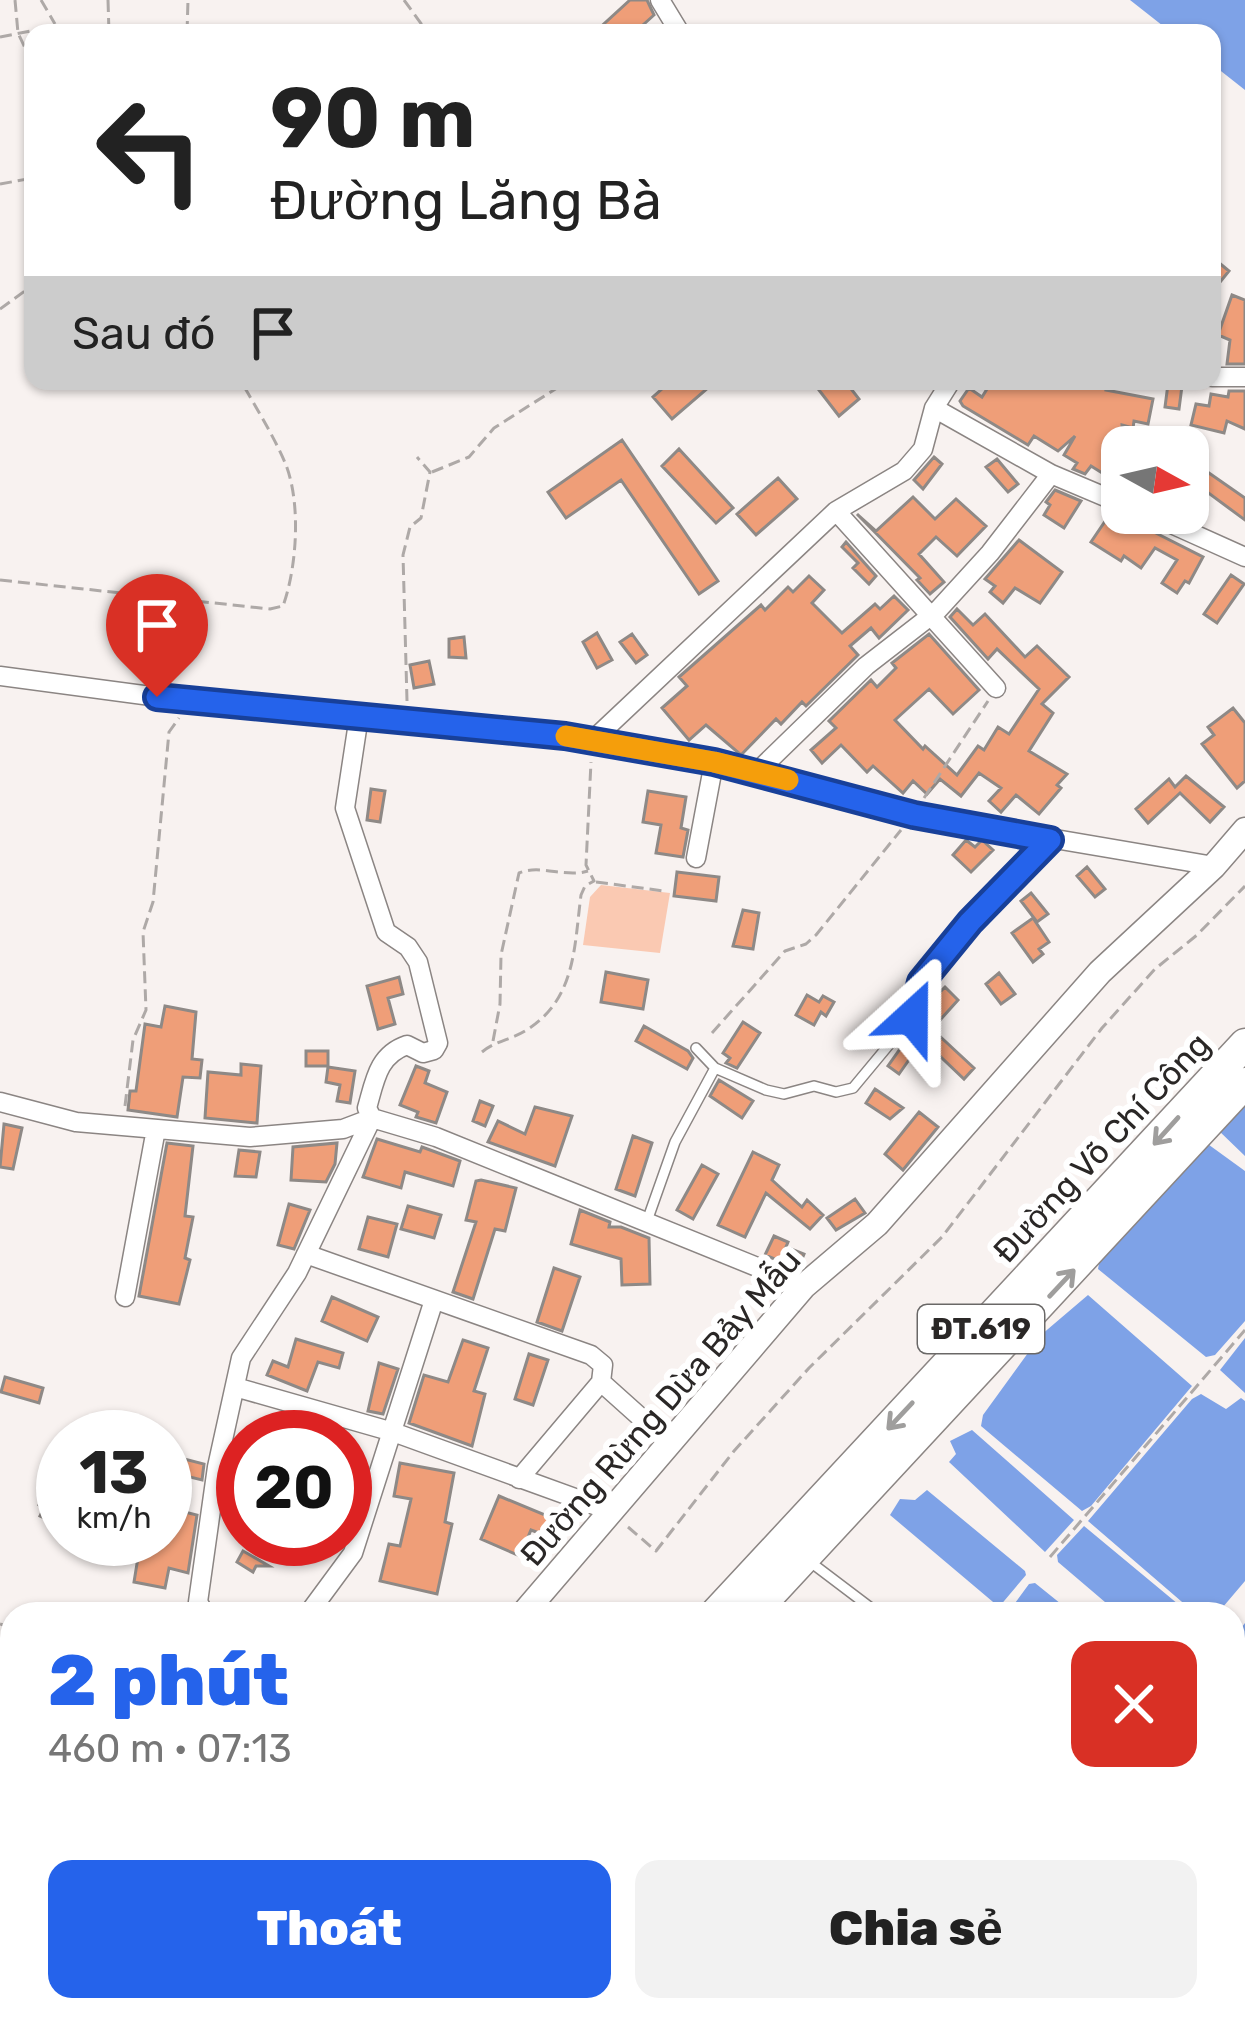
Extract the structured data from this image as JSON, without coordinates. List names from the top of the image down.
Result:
{
  "streets": {
    "main road": ["Đường Võ Chí Công", "ĐT.619"],
    "street": ["Đường Rừng Dừa Bảy Mẫu"]
  },
  "north": "right",
  "page": {
    "turn": ["90 m", "Đường Lăng Bà"],
    "then": "Sau đó",
    "speed": "13 km/h",
    "limit": "20",
    "heading": ["2 phút", "460 m · 07:13"],
    "buttons": ["Thoát", "Chia sẻ"]
  }
}
